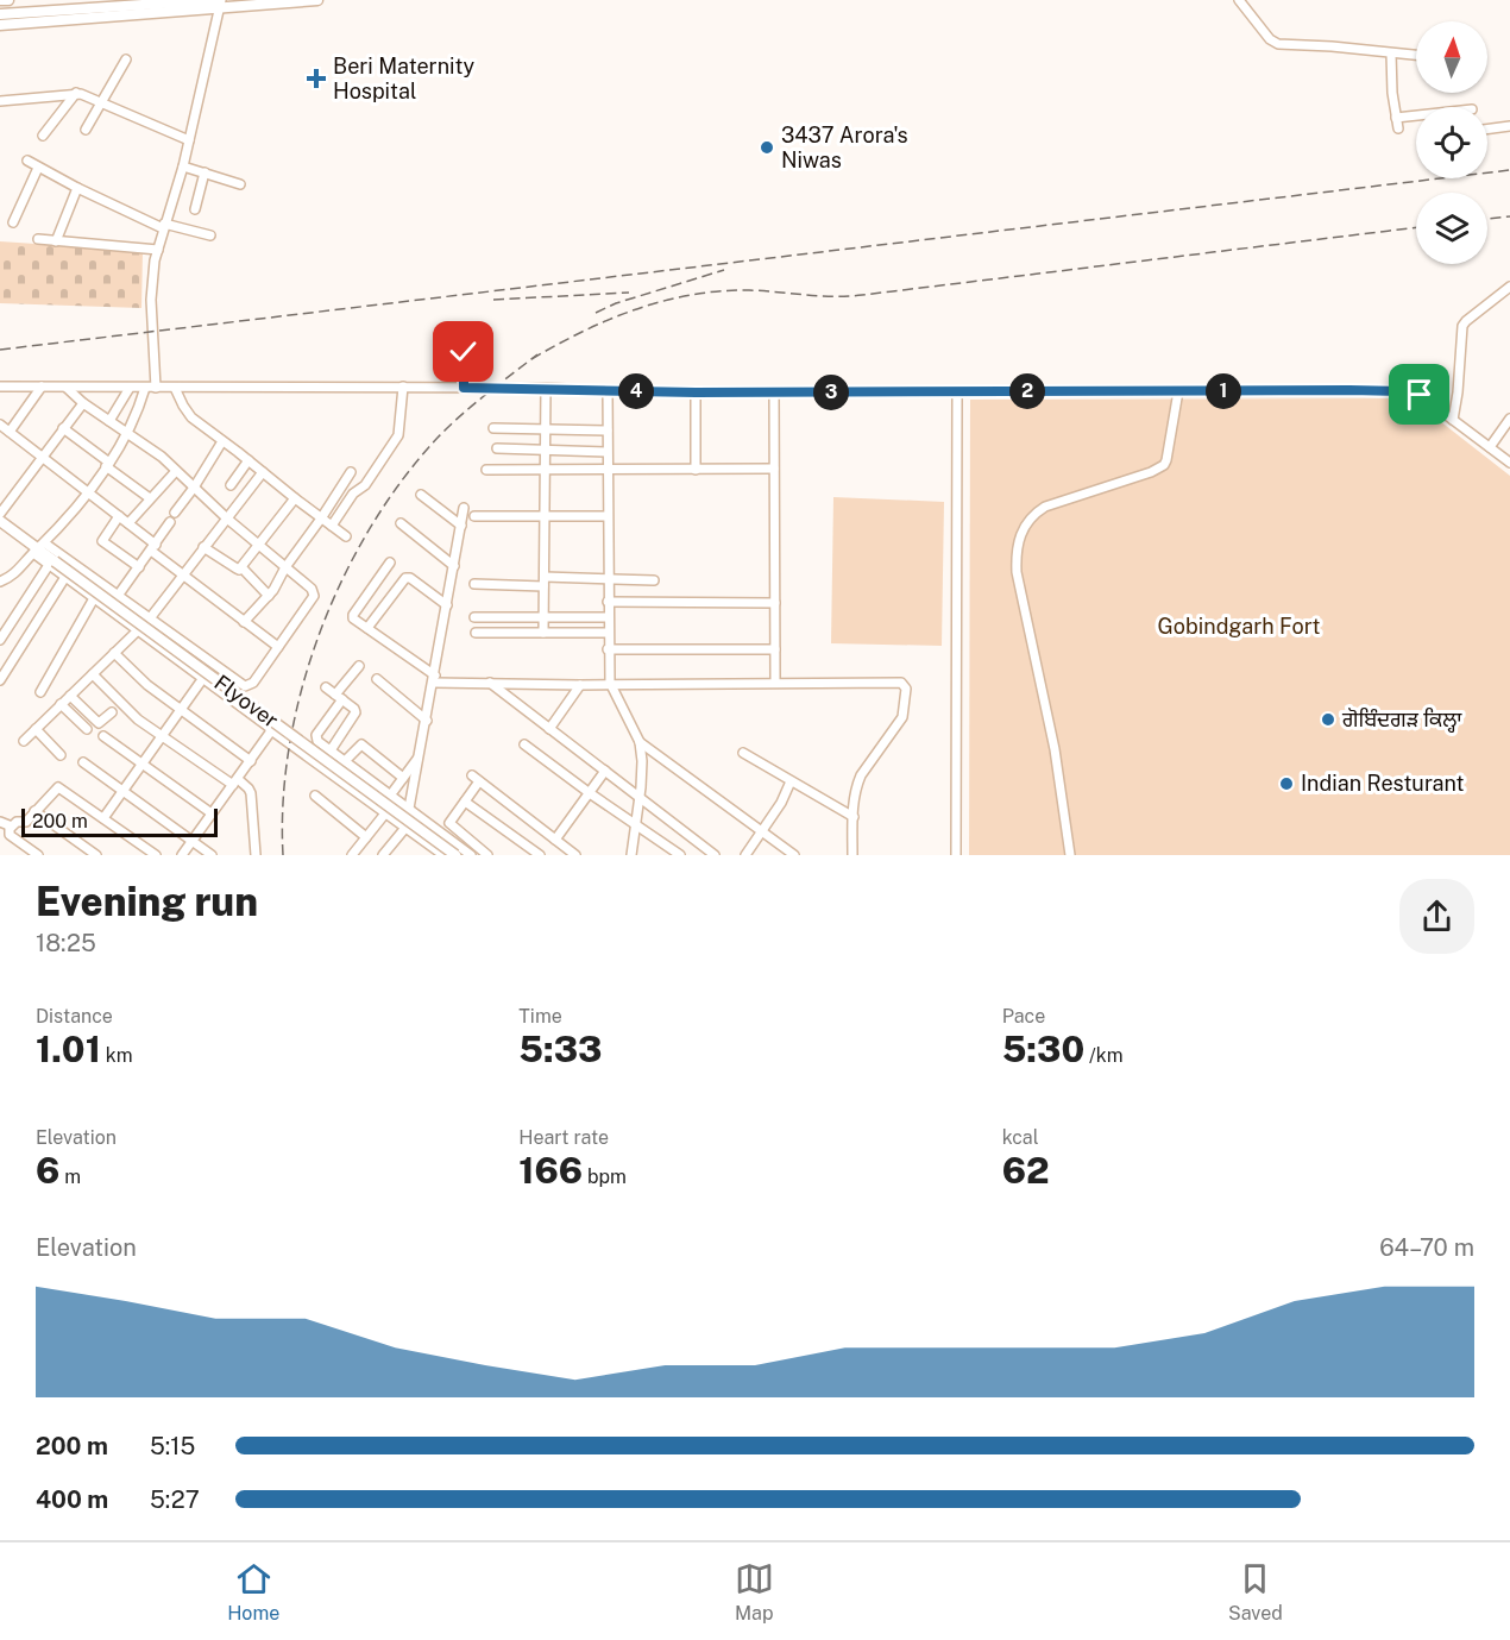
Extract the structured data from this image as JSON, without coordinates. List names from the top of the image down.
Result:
{
  "streets": {
    "main road": ["Flyover"]
  },
  "parks": ["Gobindgarh Fort"],
  "places": {
    "health": ["Beri Maternity Hospital"],
    "other": ["3437 Arora's Niwas", "ਗੋਬਿੰਦਗੜ ਕਿਲ੍ਹਾ", "Indian Resturant"]
  },
  "scale_bar": "200 m",
  "north": "top",
  "page": {
    "pins": [
      "1",
      "2",
      "4",
      "3"
    ],
    "scale": "200 m",
    "heading": ["Evening run", "18:25"],
    "stats": [
      ["Distance", "1.01 km"],
      ["Time", "5:33"],
      ["Pace", "5:30 /km"],
      ["Elevation", "6 m"],
      ["Heart rate", "166 bpm"],
      ["kcal", "62"]
    ],
    "chart": ["Elevation", "64–70 m"],
    "list": [
      {
        "name": "200 m",
        "note": "5:15"
      },
      {
        "name": "400 m",
        "note": "5:27"
      }
    ],
    "tabs": ["Home", "Map", "Saved"]
  }
}
